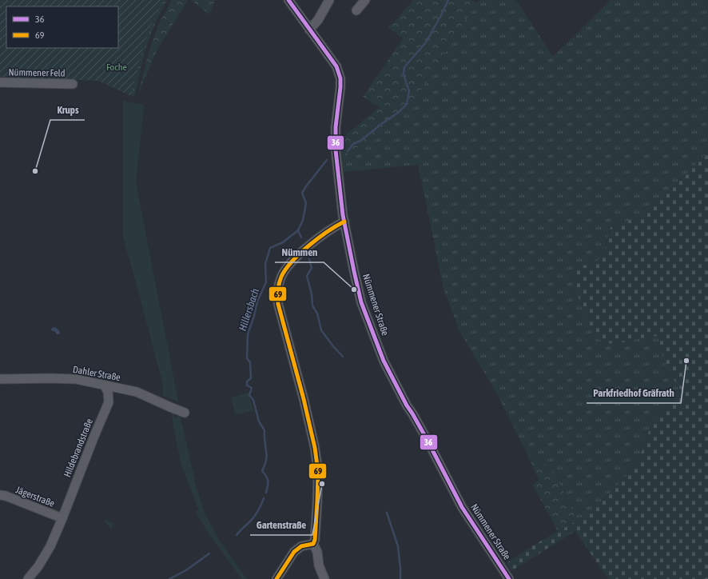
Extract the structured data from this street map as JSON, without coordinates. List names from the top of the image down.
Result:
{
  "streets": {
    "street": [
      "Nümmener Feld",
      "Nümmener Straße",
      "Dahler Straße",
      "Hildebrandstraße",
      "Jägerstraße"
    ]
  },
  "crossings": [
    ["Dahler Straße", "Hildebrandstraße"],
    ["Hildebrandstraße", "Jägerstraße"]
  ],
  "water": ["Hillersbach"],
  "parks": ["Foche"],
  "places": [
    "Krups",
    "Nümmen",
    "Parkfriedhof Gräfrath",
    "Gartenstraße"
  ],
  "lines": ["transit line 36", "transit line 69"],
  "legend": ["36", "69"]
}
